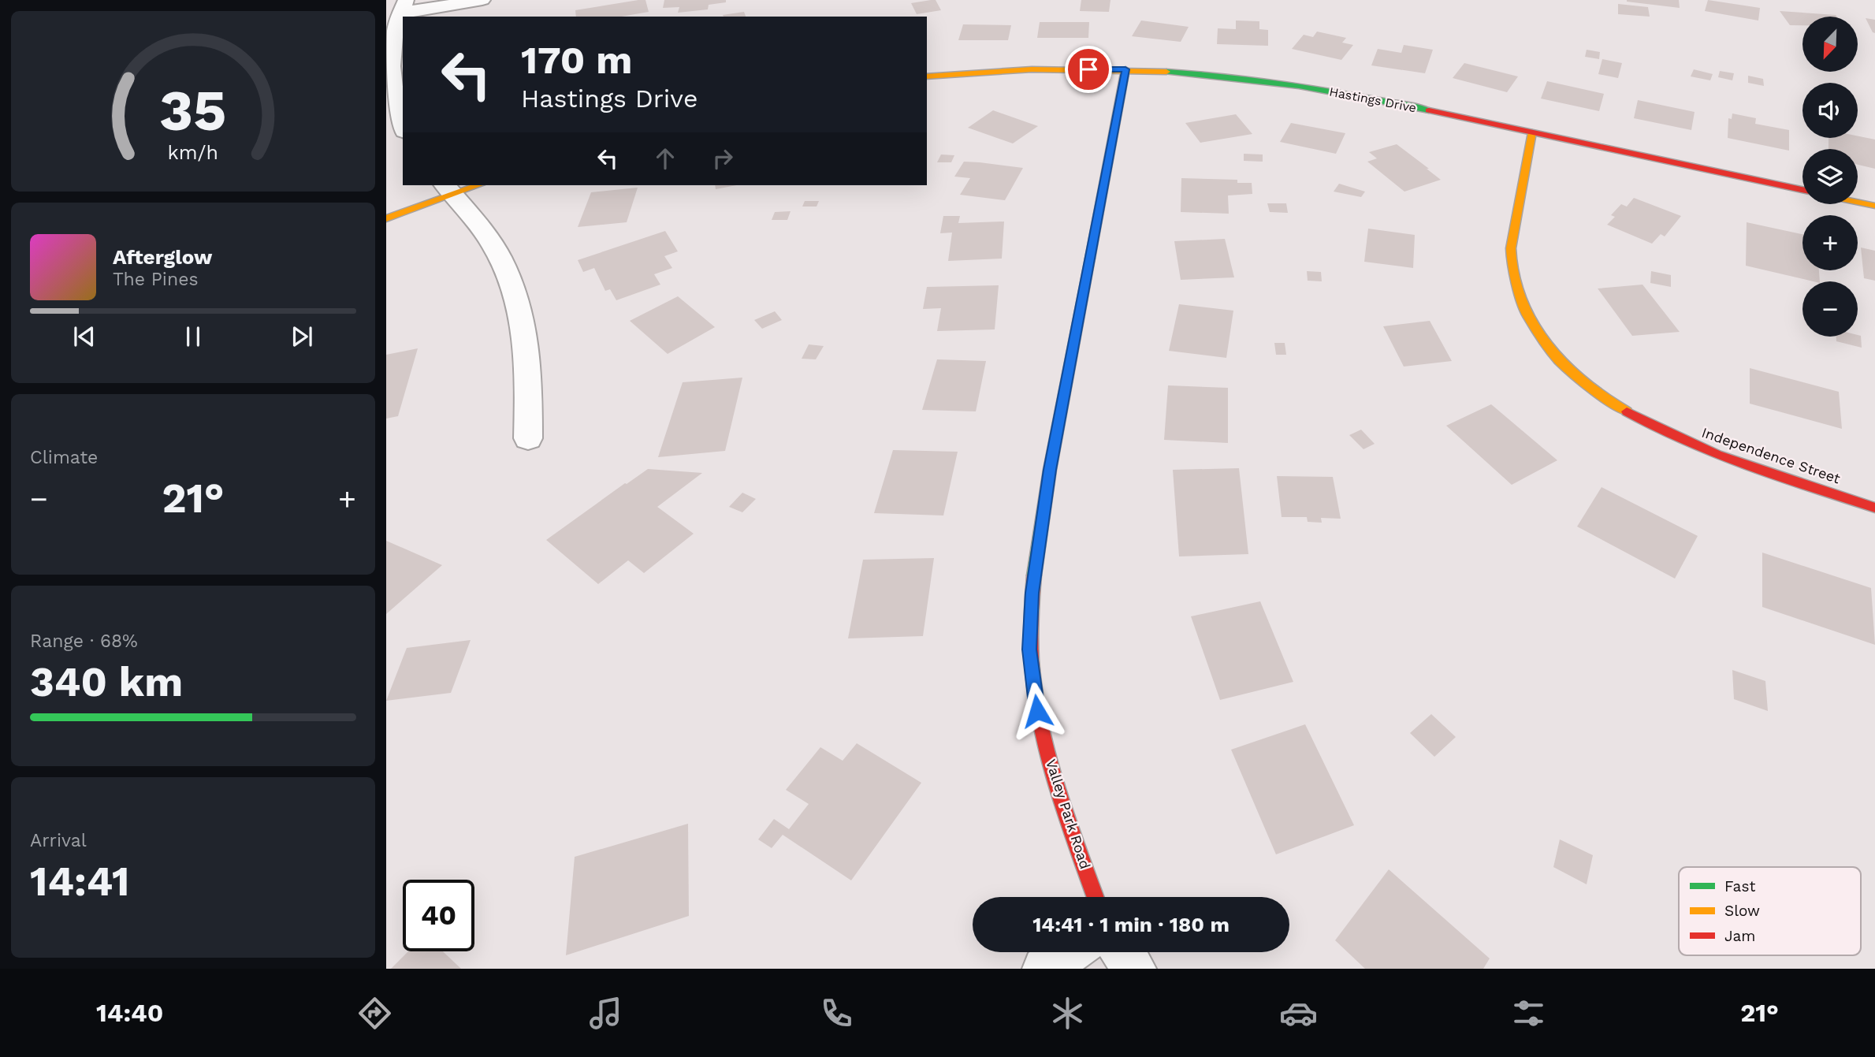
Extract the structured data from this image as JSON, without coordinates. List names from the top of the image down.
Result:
{
  "streets": {
    "street": ["Hastings Drive", "Independence Street", "Valley Park Road"]
  },
  "crossings": [
    ["Hastings Drive", "Independence Street"],
    ["Hastings Drive", "Valley Park Road"]
  ],
  "legend": ["Fast", "Slow", "Jam"],
  "north": "bottom left",
  "page": {
    "map_buttons": ["+", "−"],
    "turn": ["170 m", "Hastings Drive"],
    "song": ["Afterglow", "The Pines"],
    "tile": [
      "Climate",
      ["Range · 68%", "340 km"],
      ["Arrival", "14:41"]
    ],
    "heat": ["−", "21°", "+"],
    "limit": "40",
    "trip": "14:41 · 1 min · 180 m",
    "tabs": ["14:40", "21°"],
    "gauge": ["35", "km/h"]
  }
}
